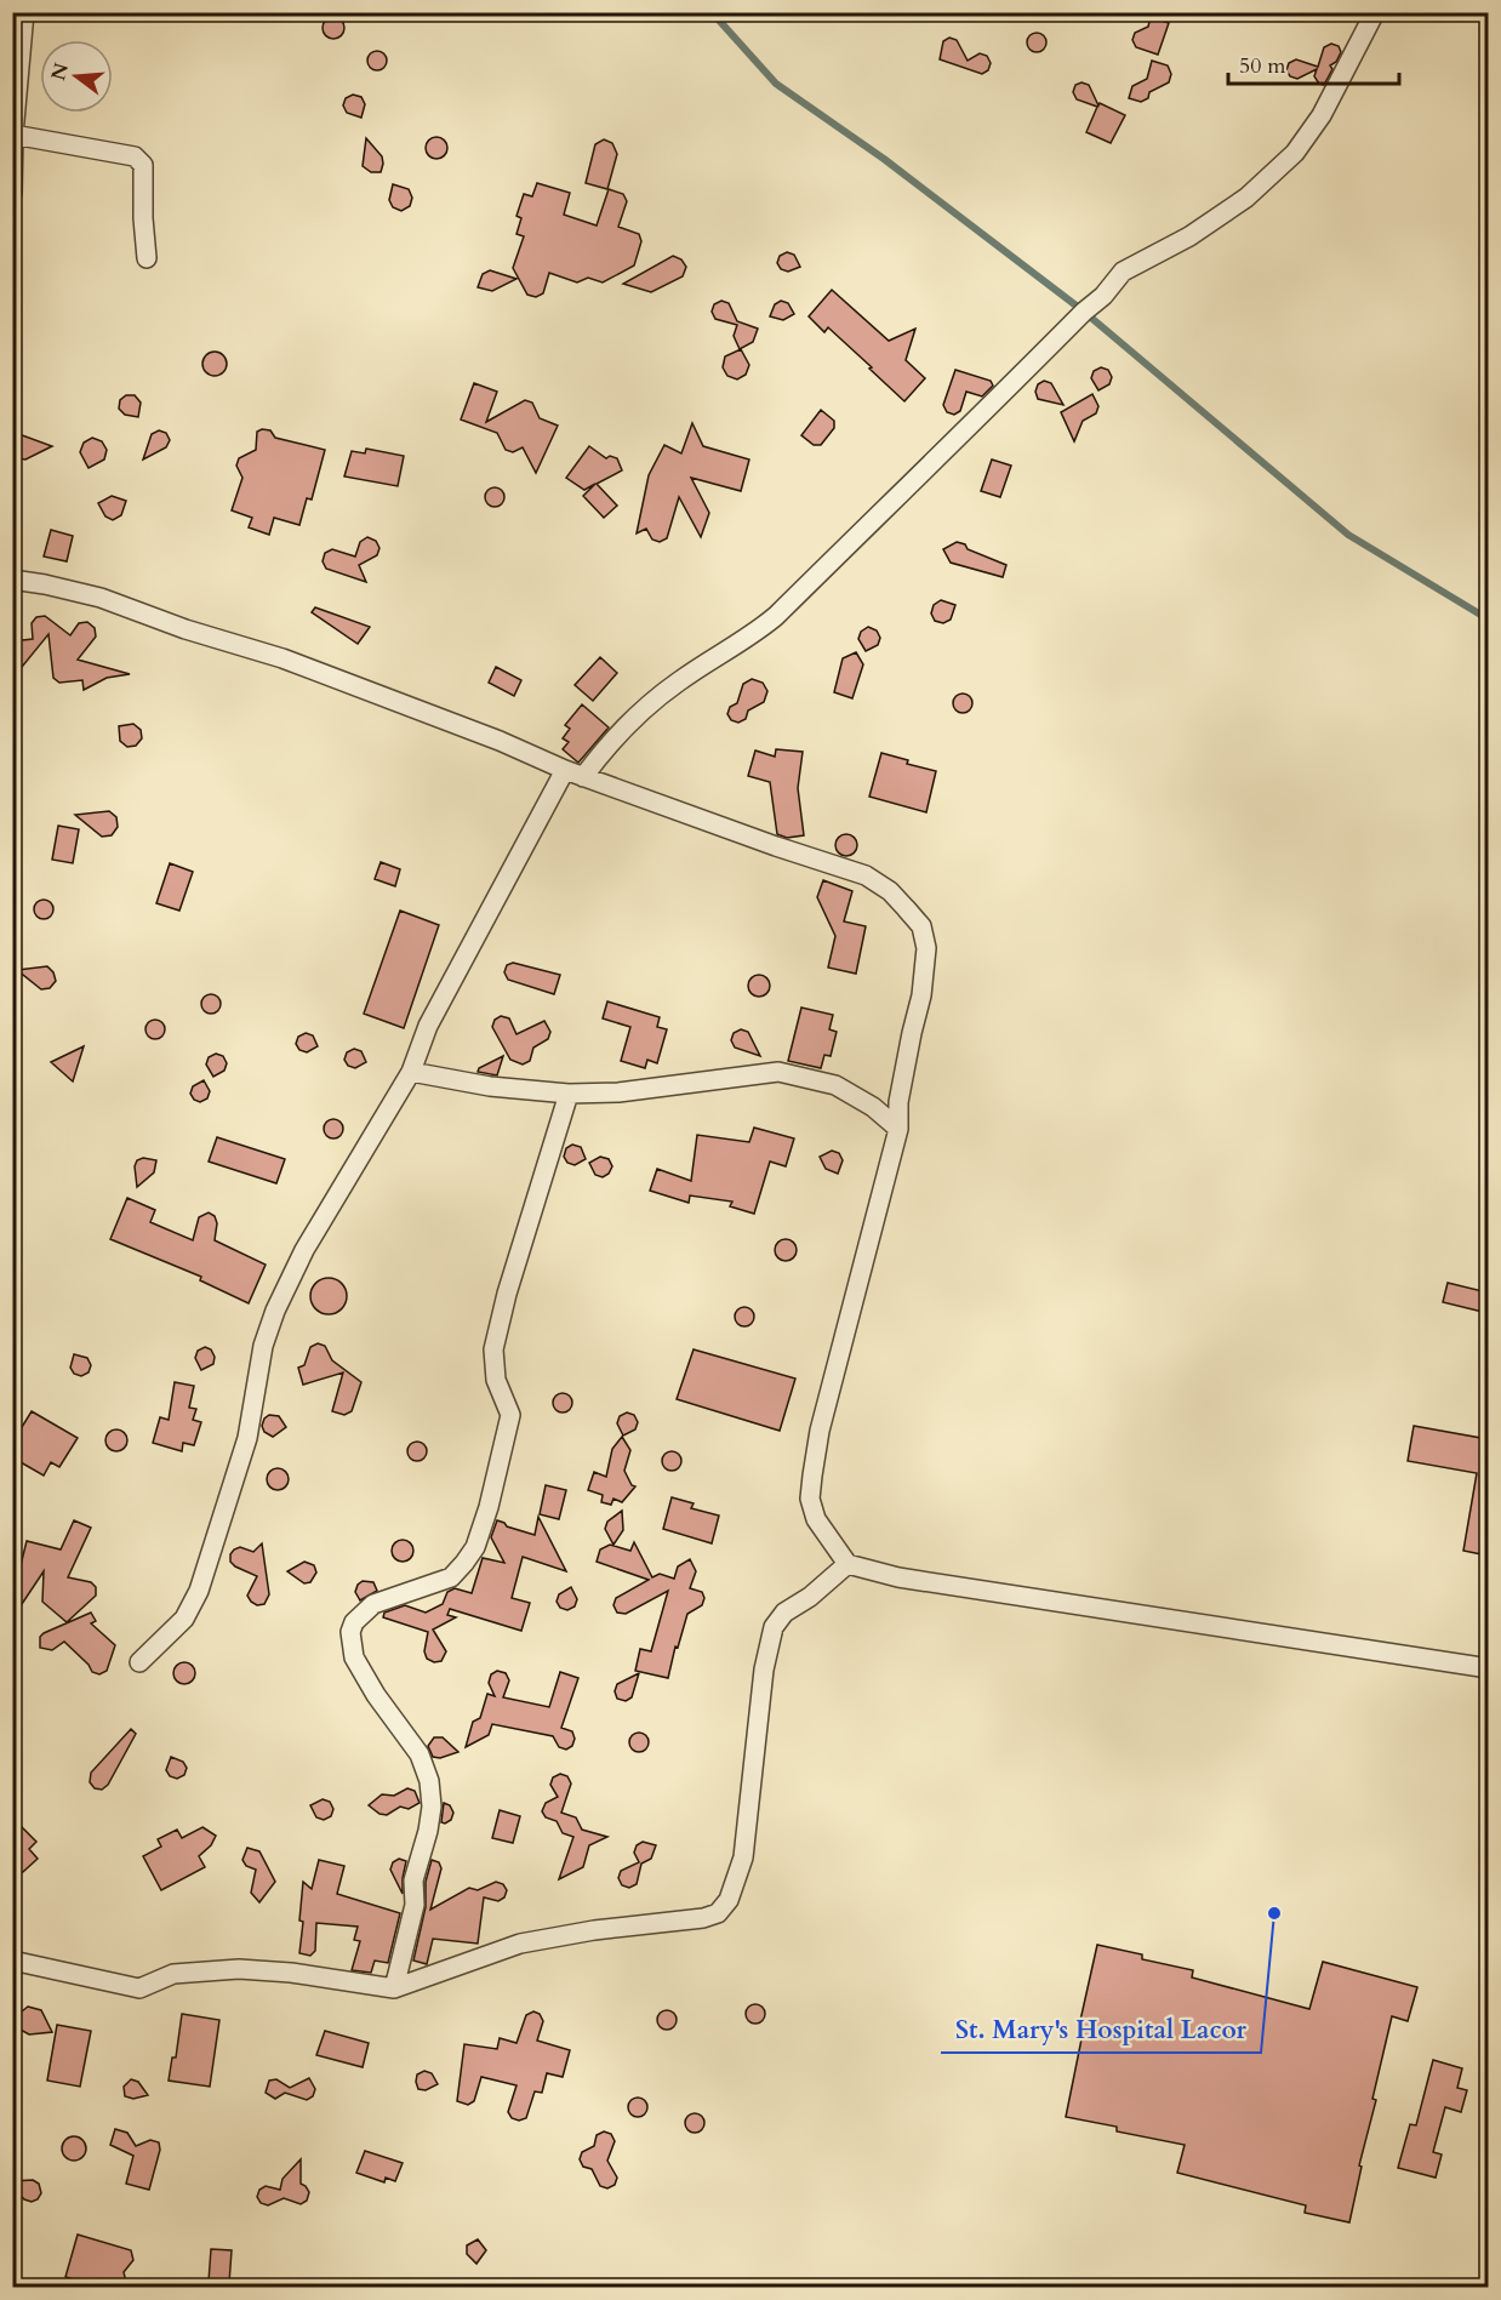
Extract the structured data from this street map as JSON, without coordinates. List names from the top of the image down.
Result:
{
  "places": ["St. Mary's Hospital Lacor"],
  "scale_bar": "50 m",
  "north": "left"
}
